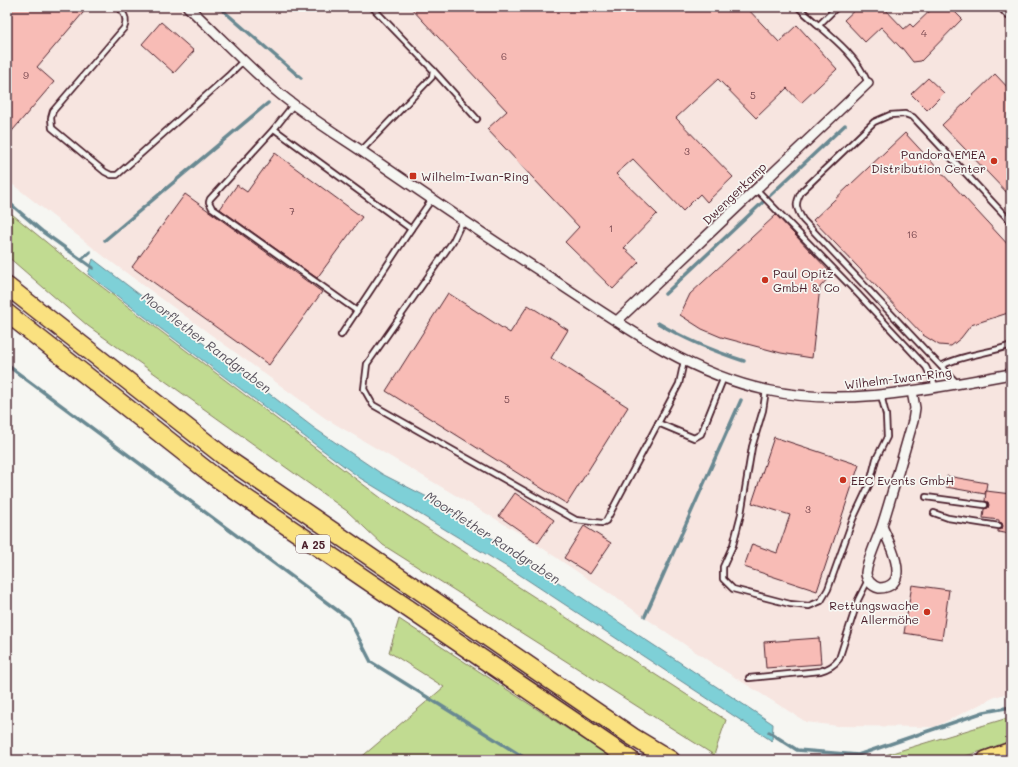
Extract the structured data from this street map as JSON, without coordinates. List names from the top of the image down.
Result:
{
  "streets": {
    "highway": ["A 25"],
    "street": ["Dwengerkamp", "Wilhelm-Iwan-Ring"]
  },
  "crossings": [
    ["Dwengerkamp", "Wilhelm-Iwan-Ring"]
  ],
  "water": ["Moorflether Randgraben"],
  "places": {
    "other": [
      "Pandora EMEA Distribution Center",
      "Paul Opitz GmbH & Co",
      "EEC Events GmbH",
      "Rettungswache Allermöhe"
    ],
    "transit": ["Wilhelm-Iwan-Ring"]
  },
  "house_numbers": [
    "4",
    "6",
    "9",
    "5",
    "3",
    "7",
    "1",
    "16",
    "5",
    "3"
  ]
}
